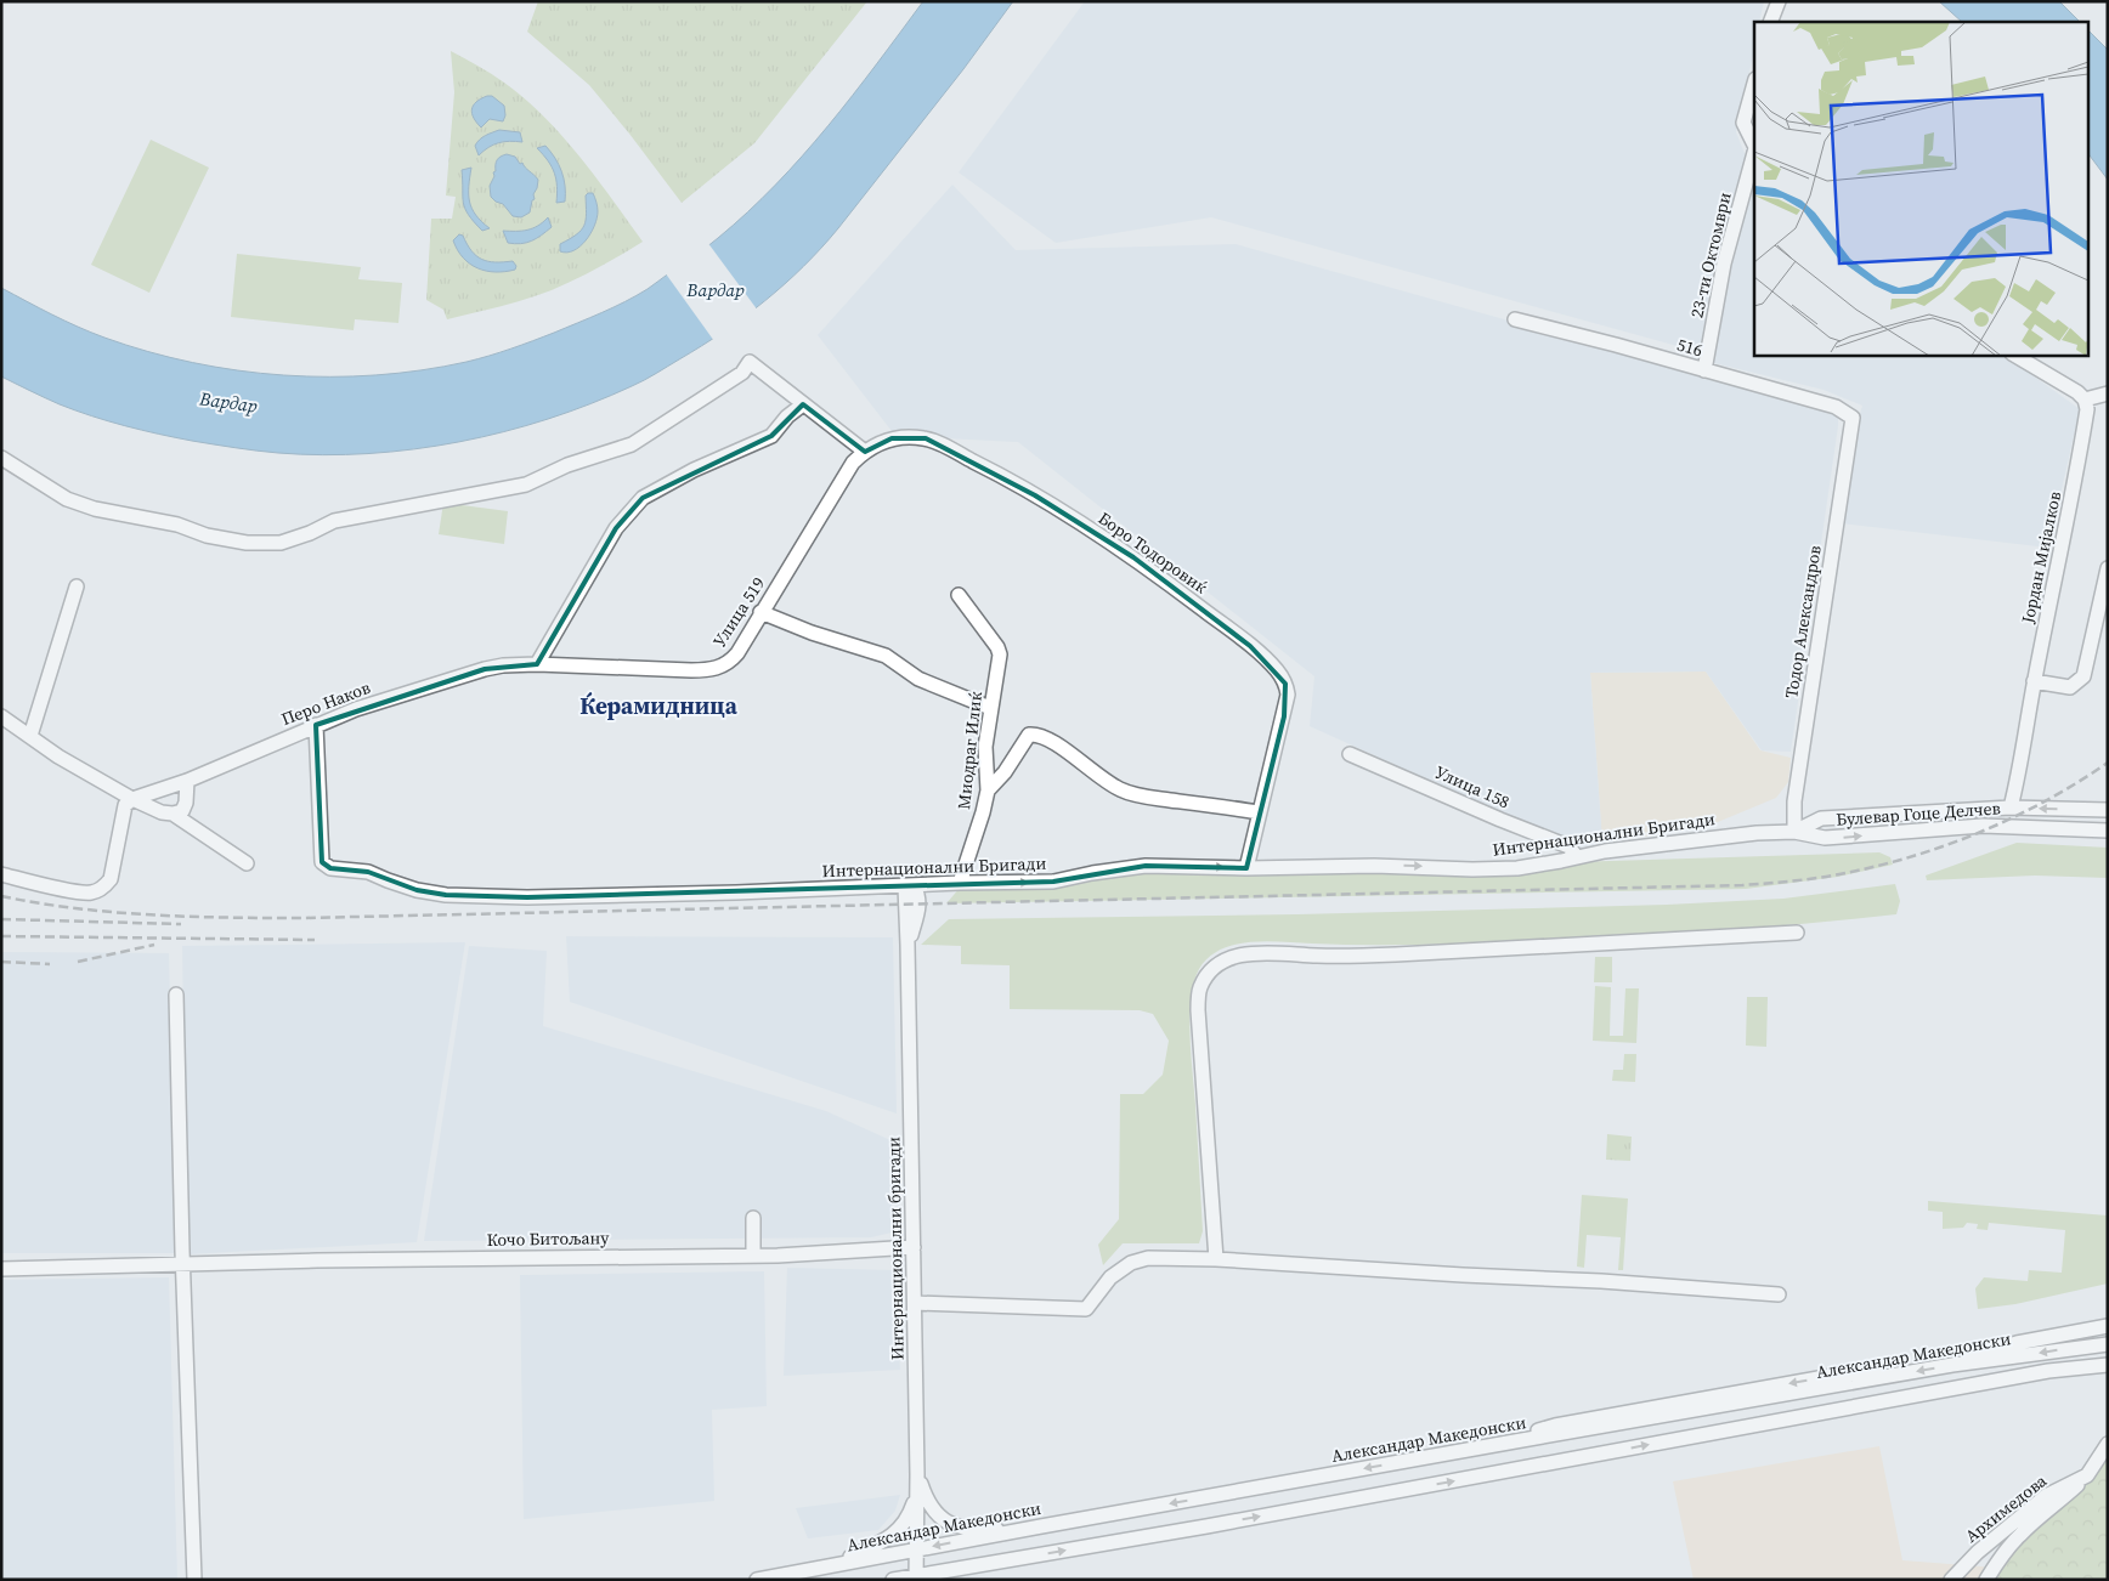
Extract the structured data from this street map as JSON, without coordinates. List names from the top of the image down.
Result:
{
  "streets": {
    "street": [
      "23-ти Октомври",
      "516",
      "Боро Тодоровиќ",
      "Јордан Мијалков",
      "Улица 519",
      "Тодор Александров",
      "Перо Наков",
      "Миодраг Илиќ",
      "Улица 158",
      "Булевар Гоце Делчев",
      "Интернационални Бригади",
      "Кочо Битољану",
      "Интернационални бригади",
      "Александар Македонски",
      "Архимедова"
    ]
  },
  "crossings": [
    ["23-ти Октомври", "516"],
    ["516", "Тодор Александров"],
    ["Боро Тодоровиќ", "Улица 519"],
    ["Боро Тодоровиќ", "Интернационални Бригади"],
    ["Јордан Мијалков", "Булевар Гоце Делчев"],
    ["Улица 519", "Перо Наков"],
    ["Тодор Александров", "Булевар Гоце Делчев"],
    ["Тодор Александров", "Интернационални Бригади"],
    ["Перо Наков", "Интернационални Бригади"],
    ["Миодраг Илиќ", "Интернационални Бригади"],
    ["Улица 158", "Интернационални Бригади"],
    ["Булевар Гоце Делчев", "Интернационални Бригади"],
    ["Интернационални Бригади", "Интернационални бригади"],
    ["Кочо Битољану", "Интернационални бригади"],
    ["Интернационални бригади", "Александар Македонски"]
  ],
  "one_way": ["Интернационални Бригади"],
  "districts": ["Ќерамидница"],
  "water": ["Вардар"]
}
